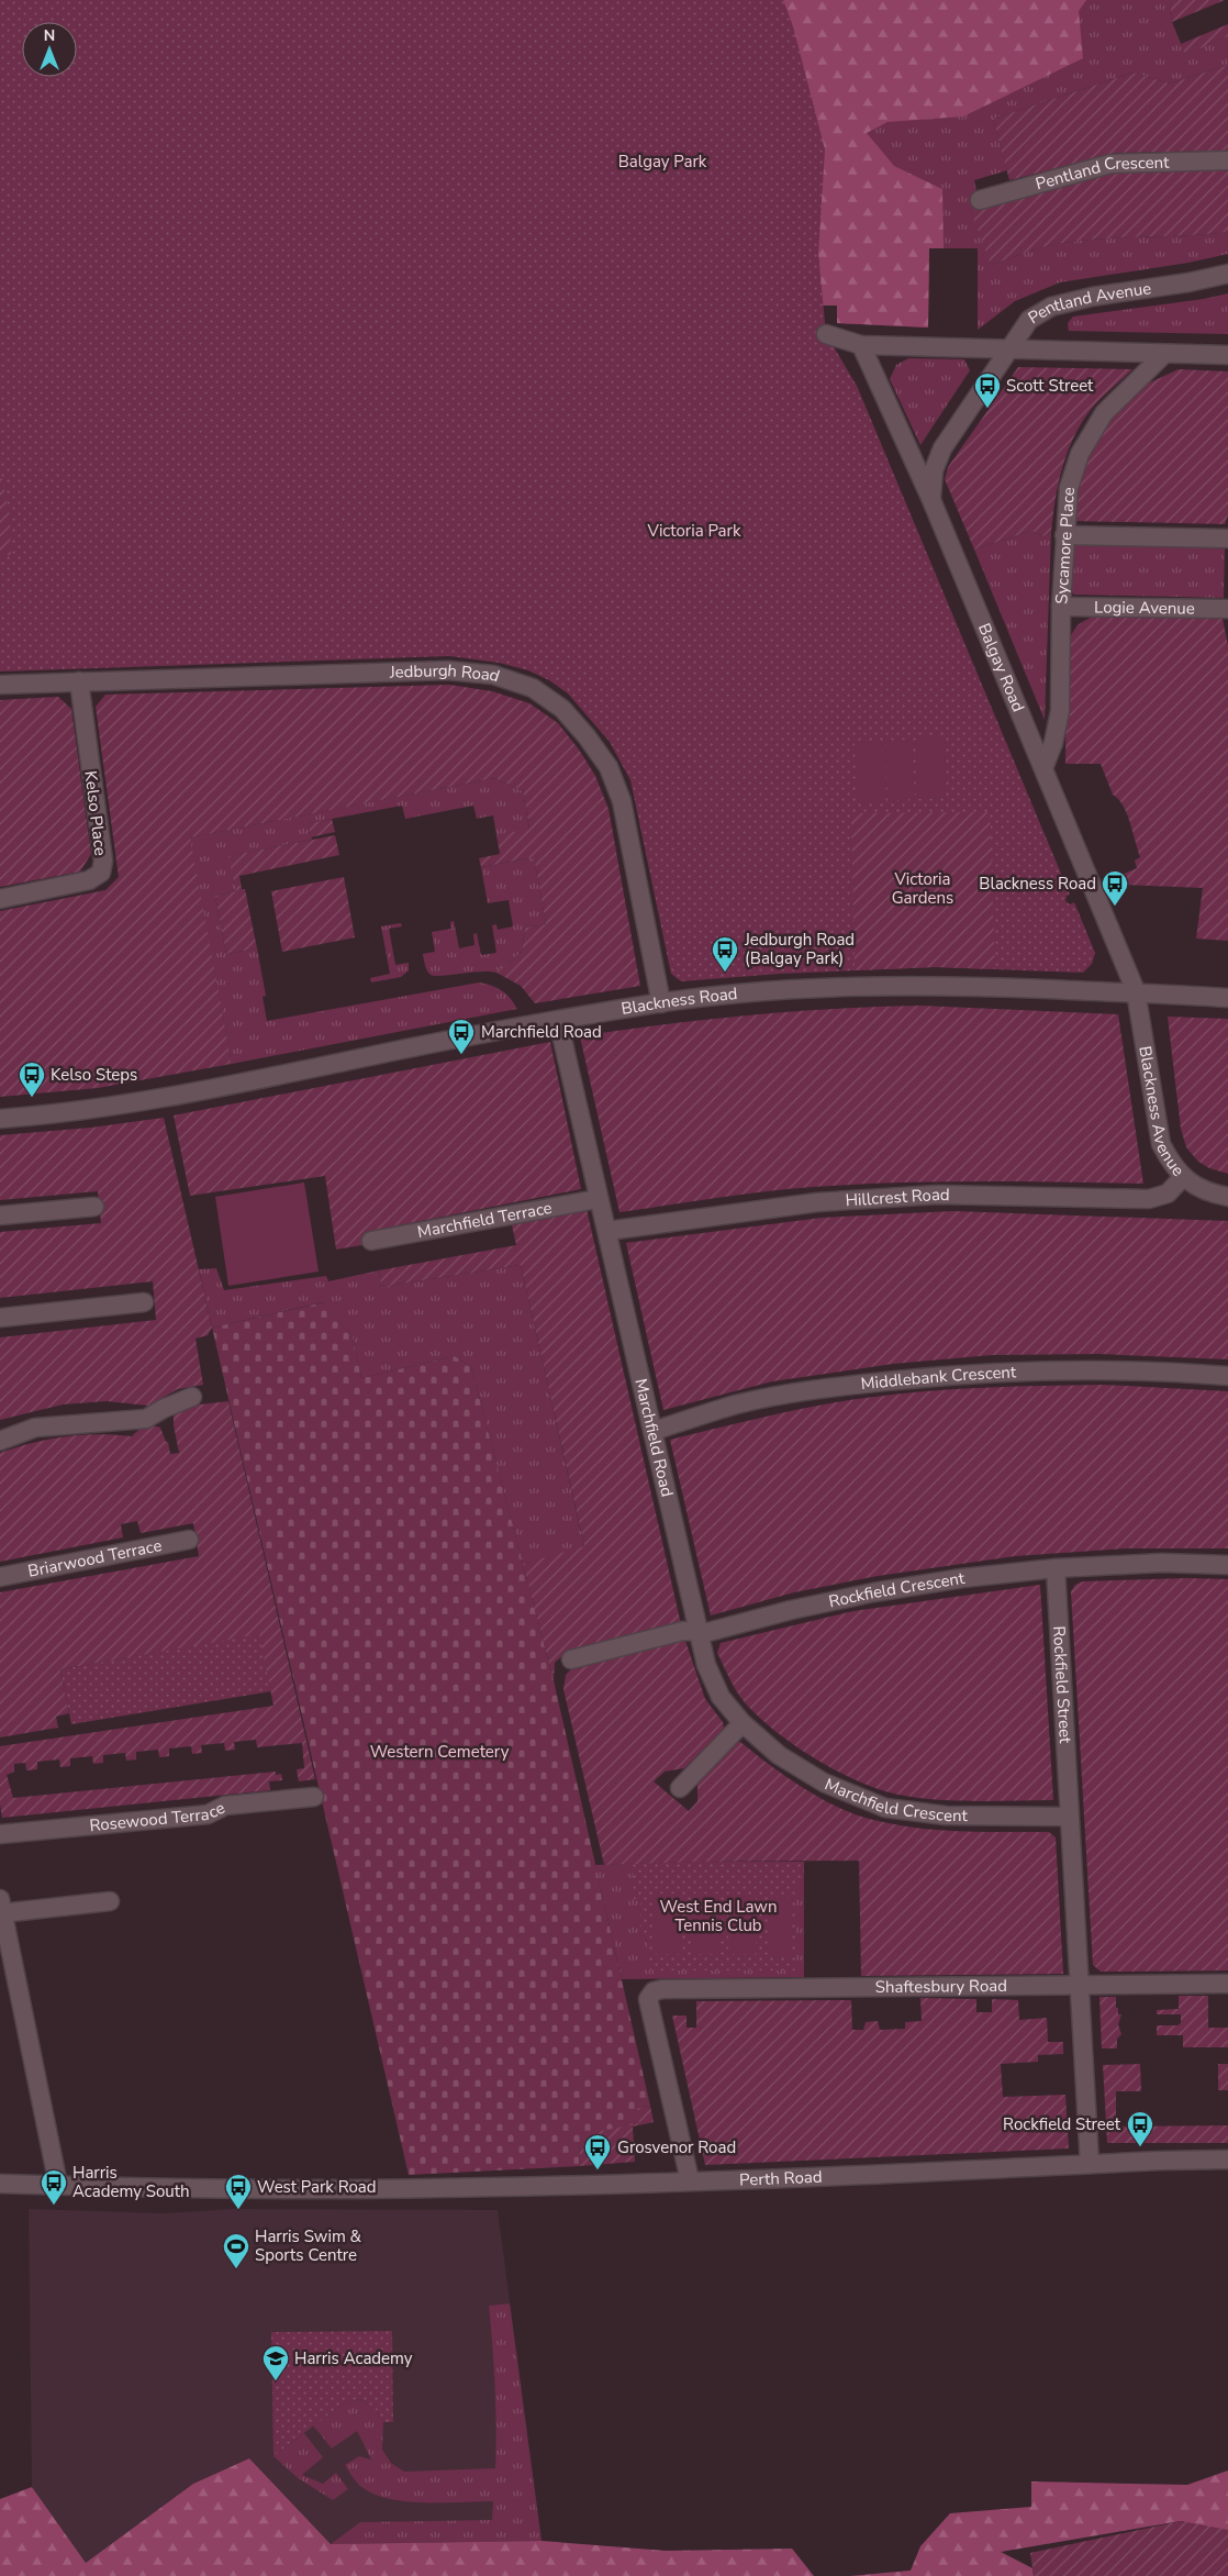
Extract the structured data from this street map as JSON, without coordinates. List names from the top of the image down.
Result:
{
  "streets": {
    "street": [
      "Pentland Crescent",
      "Pentland Avenue",
      "Sycamore Place",
      "Logie Avenue",
      "Balgay Road",
      "Jedburgh Road",
      "Kelso Place",
      "Blackness Road",
      "Blackness Avenue",
      "Hillcrest Road",
      "Marchfield Terrace",
      "Middlebank Crescent",
      "Marchfield Road",
      "Briarwood Terrace",
      "Rockfield Crescent",
      "Rockfield Street",
      "Marchfield Crescent",
      "Rosewood Terrace",
      "Shaftesbury Road",
      "Perth Road"
    ]
  },
  "crossings": [
    ["Pentland Avenue", "Balgay Road"],
    ["Sycamore Place", "Logie Avenue"],
    ["Sycamore Place", "Balgay Road"],
    ["Balgay Road", "Blackness Road"],
    ["Balgay Road", "Blackness Avenue"],
    ["Jedburgh Road", "Kelso Place"],
    ["Jedburgh Road", "Blackness Road"],
    ["Blackness Road", "Blackness Avenue"],
    ["Blackness Road", "Marchfield Road"],
    ["Blackness Avenue", "Hillcrest Road"],
    ["Hillcrest Road", "Marchfield Road"],
    ["Marchfield Terrace", "Marchfield Road"],
    ["Middlebank Crescent", "Marchfield Road"],
    ["Marchfield Road", "Rockfield Crescent"],
    ["Marchfield Road", "Marchfield Crescent"],
    ["Rockfield Crescent", "Rockfield Street"],
    ["Rockfield Crescent", "Marchfield Crescent"],
    ["Rockfield Street", "Marchfield Crescent"],
    ["Rockfield Street", "Shaftesbury Road"],
    ["Rockfield Street", "Perth Road"],
    ["Shaftesbury Road", "Perth Road"]
  ],
  "parks": [
    "Balgay Park",
    "Victoria Park",
    "Victoria Gardens",
    "Western Cemetery",
    "West End Lawn Tennis Club"
  ],
  "places": {
    "bus stop": [
      "Scott Street",
      "Blackness Road",
      "Jedburgh Road (Balgay Park)",
      "Marchfield Road",
      "Kelso Steps",
      "Rockfield Street",
      "Grosvenor Road",
      "Harris Academy South",
      "West Park Road"
    ],
    "sports": ["Harris Swim & Sports Centre"],
    "school or university": ["Harris Academy"]
  },
  "north": "top"
}
